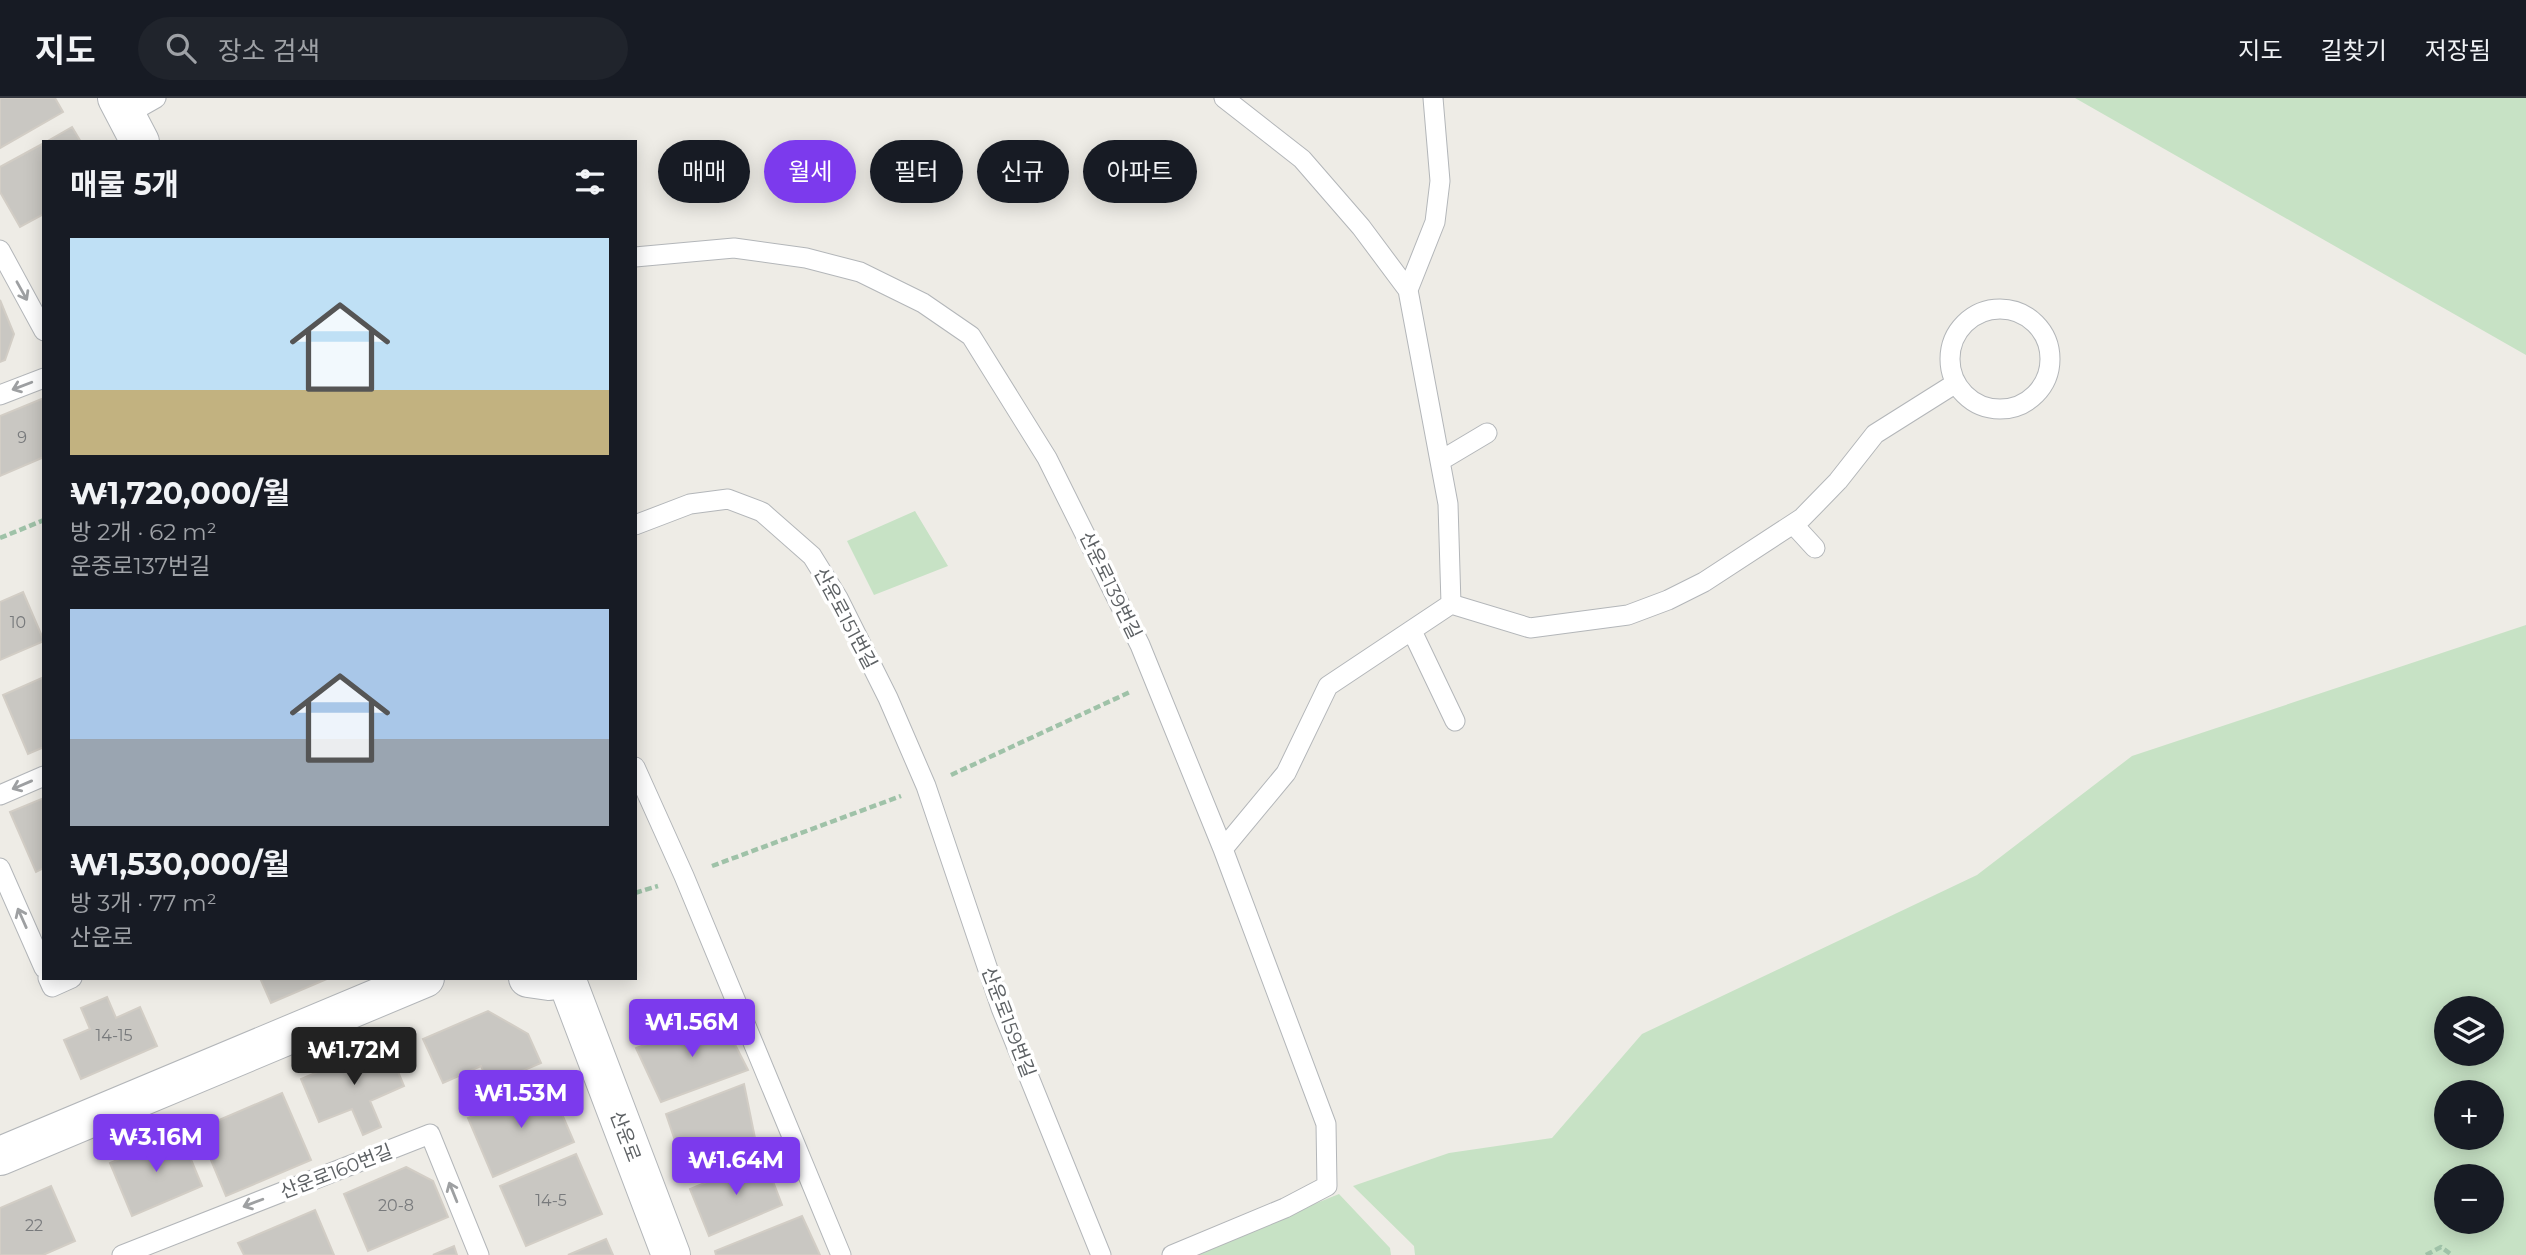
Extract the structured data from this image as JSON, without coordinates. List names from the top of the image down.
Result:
{
  "streets": {
    "street": ["산운로"],
    "lane": [
      "산운로139번길",
      "산운로151번길",
      "산운로159번길",
      "산운로160번길"
    ]
  },
  "crossings": [
    ["산운로151번길", "산운로159번길"]
  ],
  "house_numbers": [
    "9",
    "10",
    "14-15",
    "14-5",
    "20-8",
    "22"
  ],
  "page": {
    "header": "지도",
    "search": "장소 검색",
    "nav": ["지도", "길찾기", "저장됨"],
    "chip": [
      "매매",
      "월세",
      "필터",
      "신규",
      "아파트"
    ],
    "heading": "매물 5개",
    "list": [
      {
        "name": "₩1,720,000/월",
        "note": "방 2개 · 62 m² · 운중로137번길"
      },
      {
        "name": "₩1,530,000/월",
        "note": "방 3개 · 77 m² · 산운로"
      }
    ],
    "map_buttons": ["+", "−"],
    "price": [
      "₩1.56M",
      "₩1.72M",
      "₩1.53M",
      "₩3.16M",
      "₩1.64M"
    ]
  }
}
